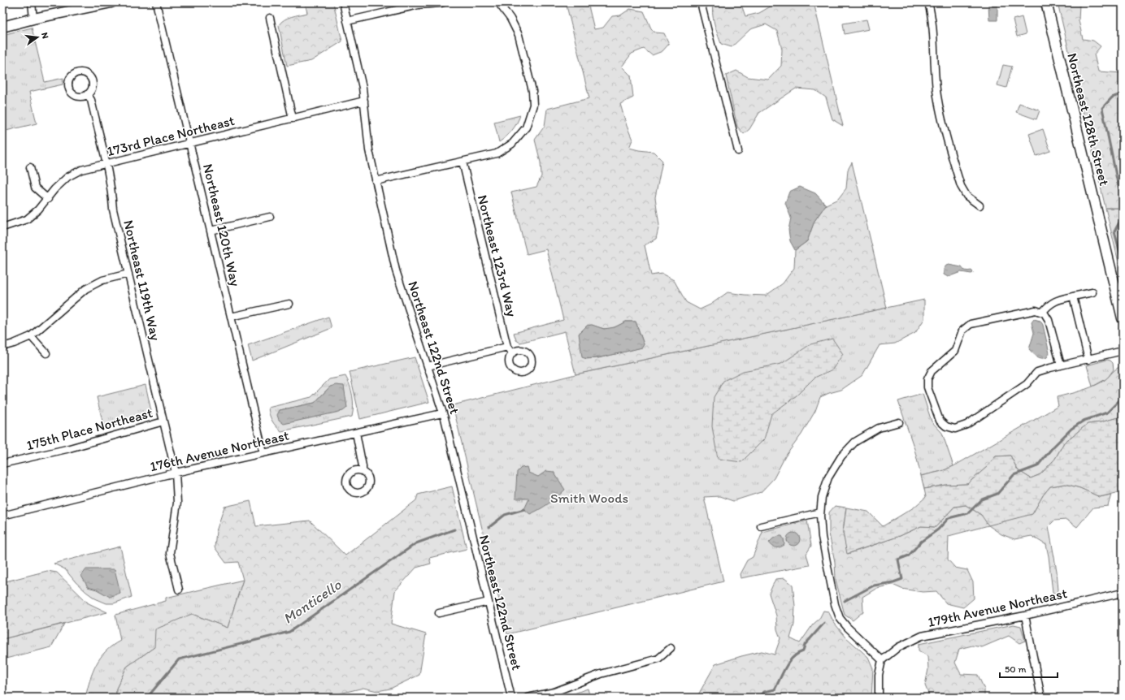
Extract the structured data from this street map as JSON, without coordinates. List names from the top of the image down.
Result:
{
  "streets": {
    "street": [
      "Northeast 128th Street",
      "173rd Place Northeast",
      "Northeast 120th Way",
      "Northeast 123rd Way",
      "Northeast 119th Way",
      "Northeast 122nd Street",
      "175th Place Northeast",
      "176th Avenue Northeast",
      "179th Avenue Northeast"
    ]
  },
  "crossings": [
    ["173rd Place Northeast", "Northeast 120th Way"],
    ["173rd Place Northeast", "Northeast 119th Way"],
    ["173rd Place Northeast", "Northeast 122nd Street"],
    ["Northeast 120th Way", "176th Avenue Northeast"],
    ["Northeast 119th Way", "175th Place Northeast"],
    ["Northeast 119th Way", "176th Avenue Northeast"],
    ["Northeast 122nd Street", "176th Avenue Northeast"]
  ],
  "water": ["Monticello"],
  "parks": ["Smith Woods"],
  "scale_bar": "50 m",
  "north": "right"
}
